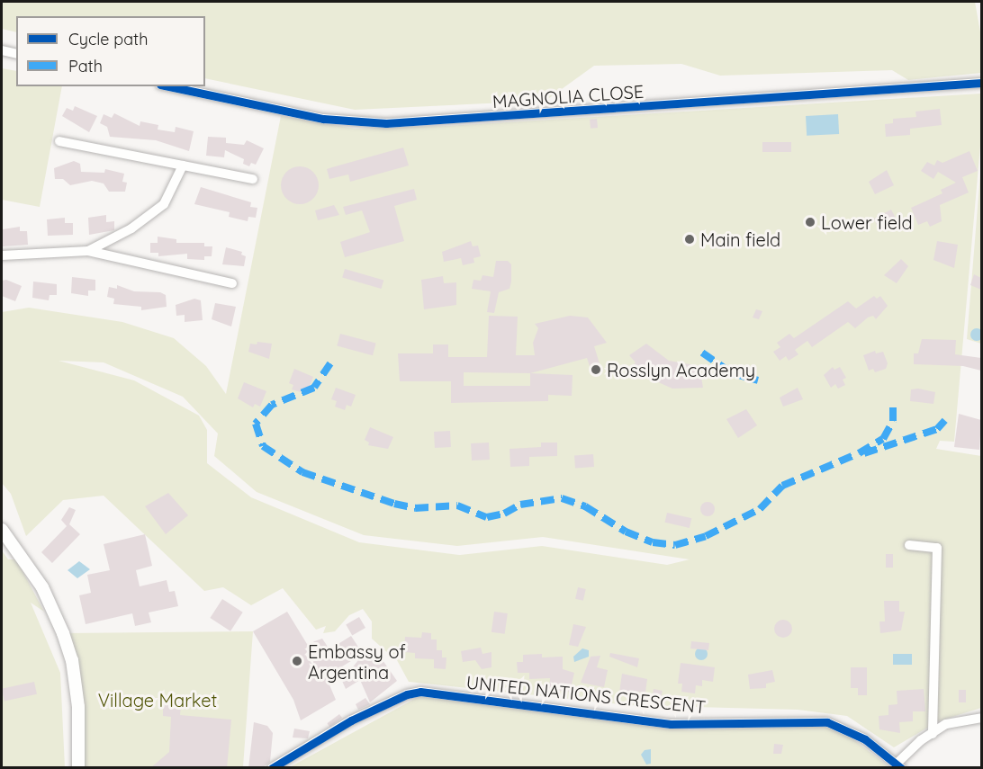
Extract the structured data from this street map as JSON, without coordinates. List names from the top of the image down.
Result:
{
  "streets": {
    "street": ["MAGNOLIA CLOSE", "UNITED NATIONS CRESCENT"]
  },
  "parks": ["Village Market"],
  "places": [
    "Lower field",
    "Main field",
    "Rosslyn Academy",
    "Embassy of Argentina"
  ],
  "legend": ["Cycle path", "Path"]
}
